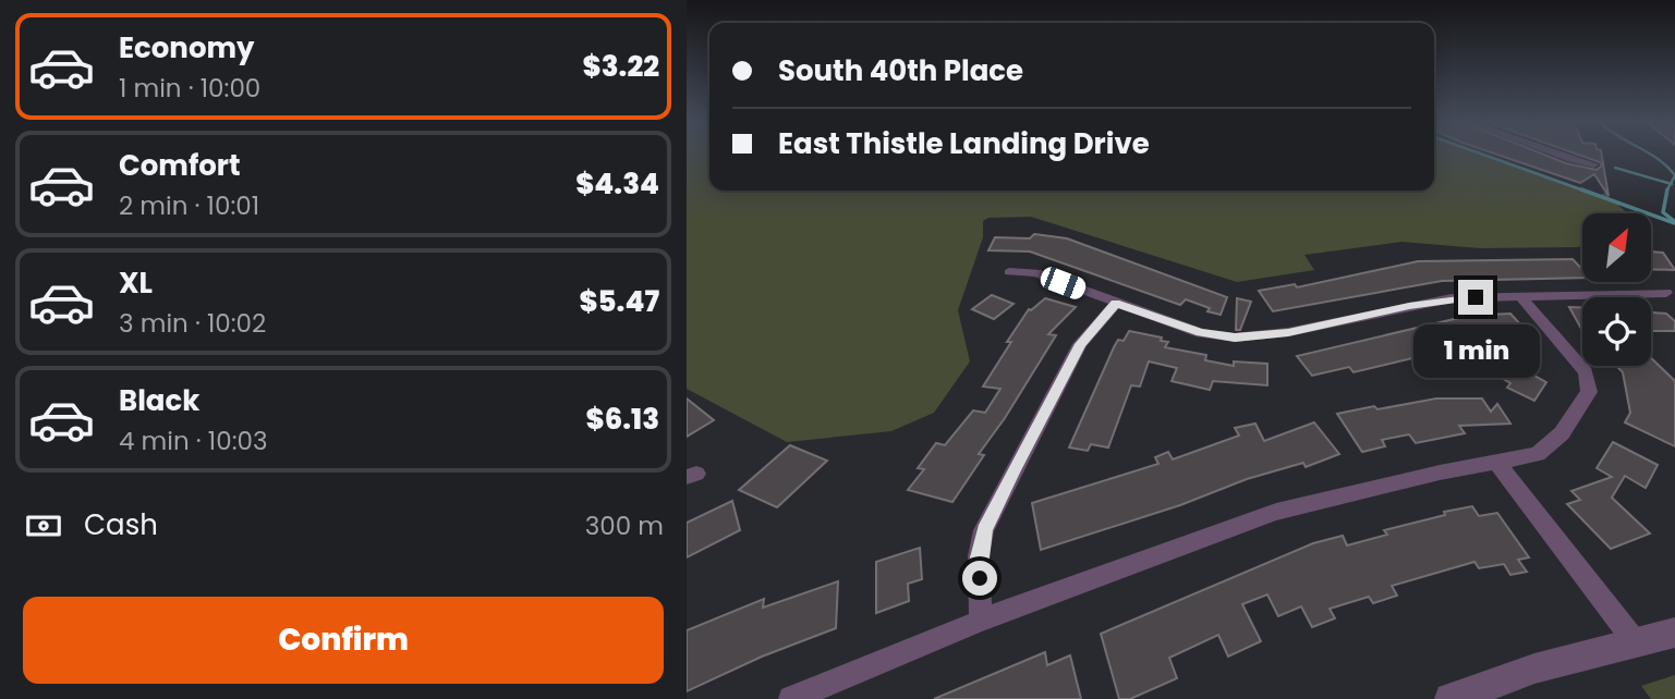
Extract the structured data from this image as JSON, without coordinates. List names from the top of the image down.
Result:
{
  "north": "top right",
  "page": {
    "list": [
      {
        "name": "Economy",
        "note": "1 min · 10:00",
        "value": "$3.22"
      },
      {
        "name": "Comfort",
        "note": "2 min · 10:01",
        "value": "$4.34"
      },
      {
        "name": "XL",
        "note": "3 min · 10:02",
        "value": "$5.47"
      },
      {
        "name": "Black",
        "note": "4 min · 10:03",
        "value": "$6.13"
      }
    ],
    "banner": ["South 40th Place", "East Thistle Landing Drive"],
    "bubble": "1 min",
    "pay": ["Cash", "300 m"],
    "buttons": "Confirm"
  }
}
